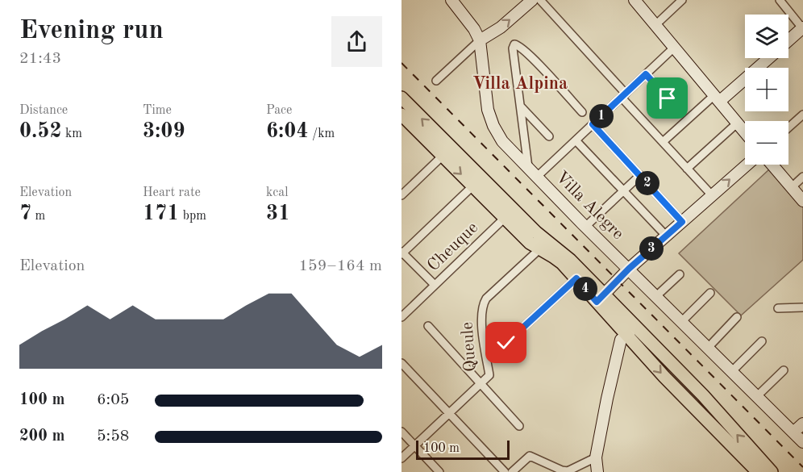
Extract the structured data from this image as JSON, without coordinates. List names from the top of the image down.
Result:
{
  "streets": {
    "main road": ["Villa Alegre"],
    "street": ["Cheuque", "Queule"]
  },
  "districts": ["Villa Alpina"],
  "scale_bar": "100 m",
  "page": {
    "heading": ["Evening run", "21:43"],
    "map_buttons": ["+", "−"],
    "stats": [
      ["Distance", "0.52 km"],
      ["Time", "3:09"],
      ["Pace", "6:04 /km"],
      ["Elevation", "7 m"],
      ["Heart rate", "171 bpm"],
      ["kcal", "31"]
    ],
    "pins": [
      "1",
      "2",
      "3",
      "4"
    ],
    "chart": ["Elevation", "159–164 m"],
    "list": [
      {
        "name": "100 m",
        "note": "6:05"
      },
      {
        "name": "200 m",
        "note": "5:58"
      }
    ],
    "scale": "100 m"
  }
}
